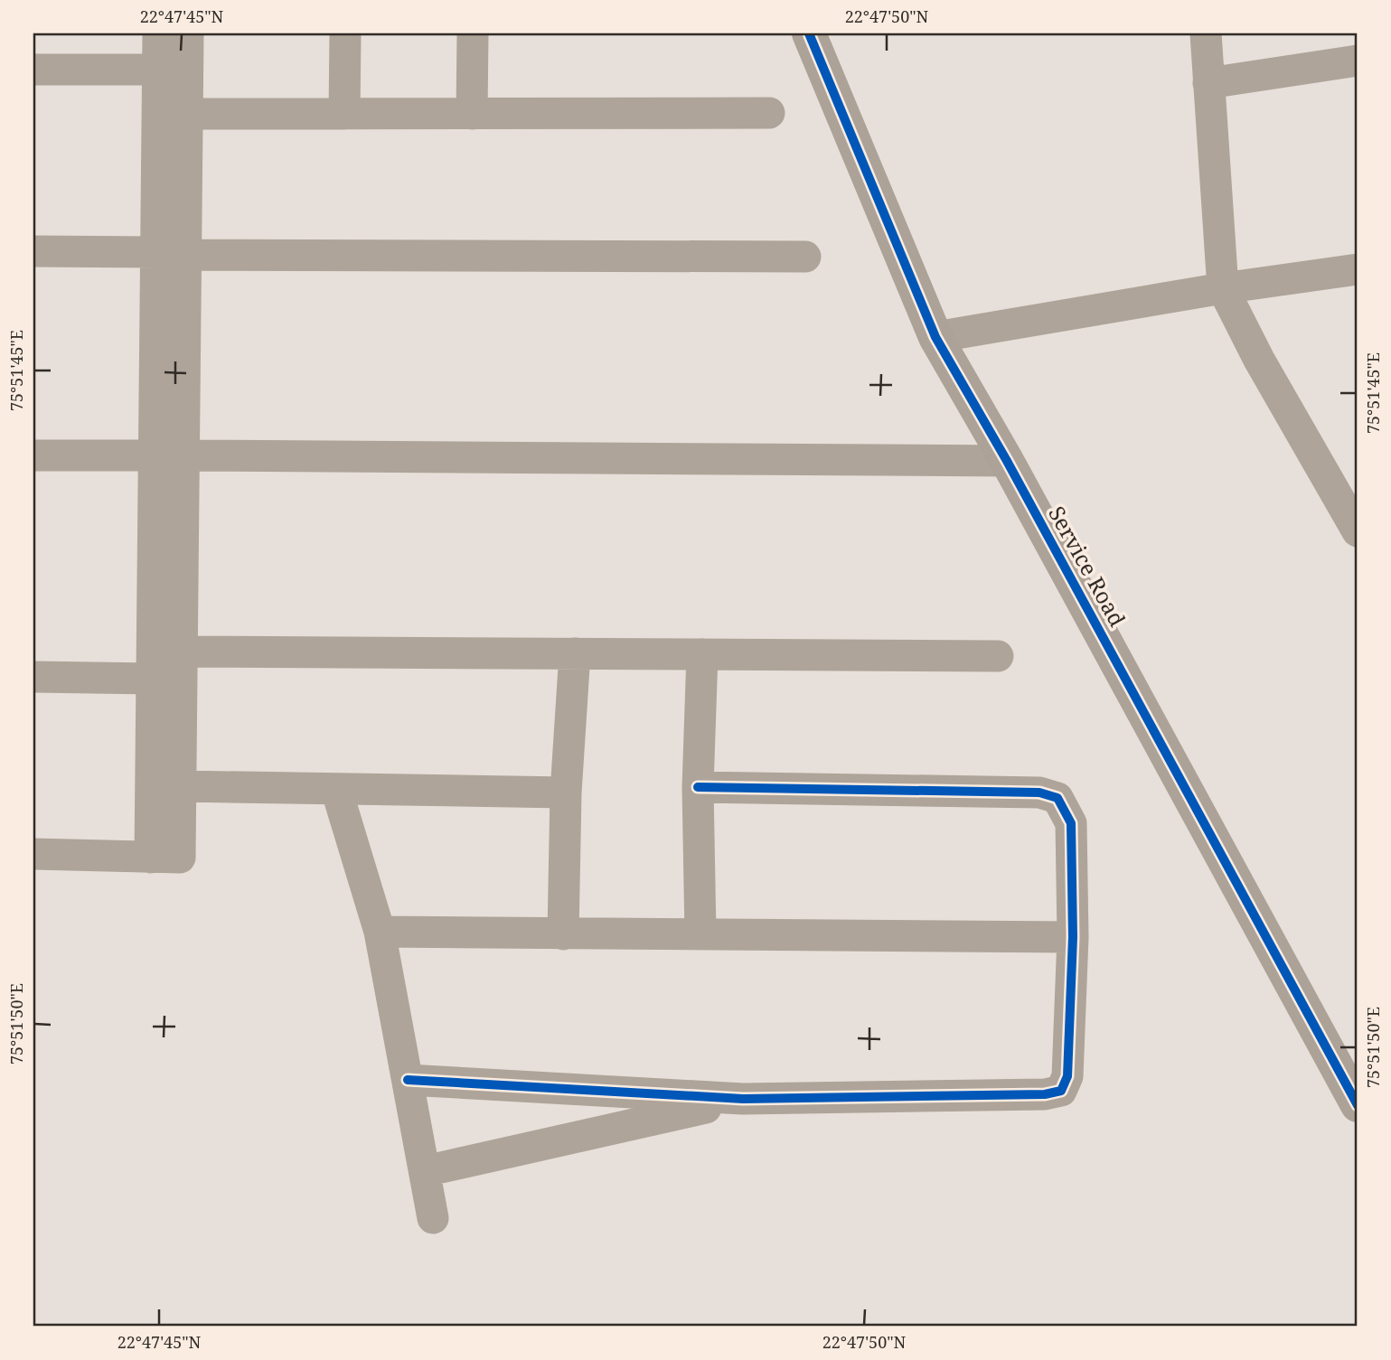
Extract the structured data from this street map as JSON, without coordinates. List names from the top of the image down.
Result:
{
  "streets": {
    "street": ["Service Road"]
  },
  "coordinates": [
    "22°47'45\"N",
    "22°47'50\"N",
    "75°51'45\"E",
    "75°51'50\"E"
  ]
}
